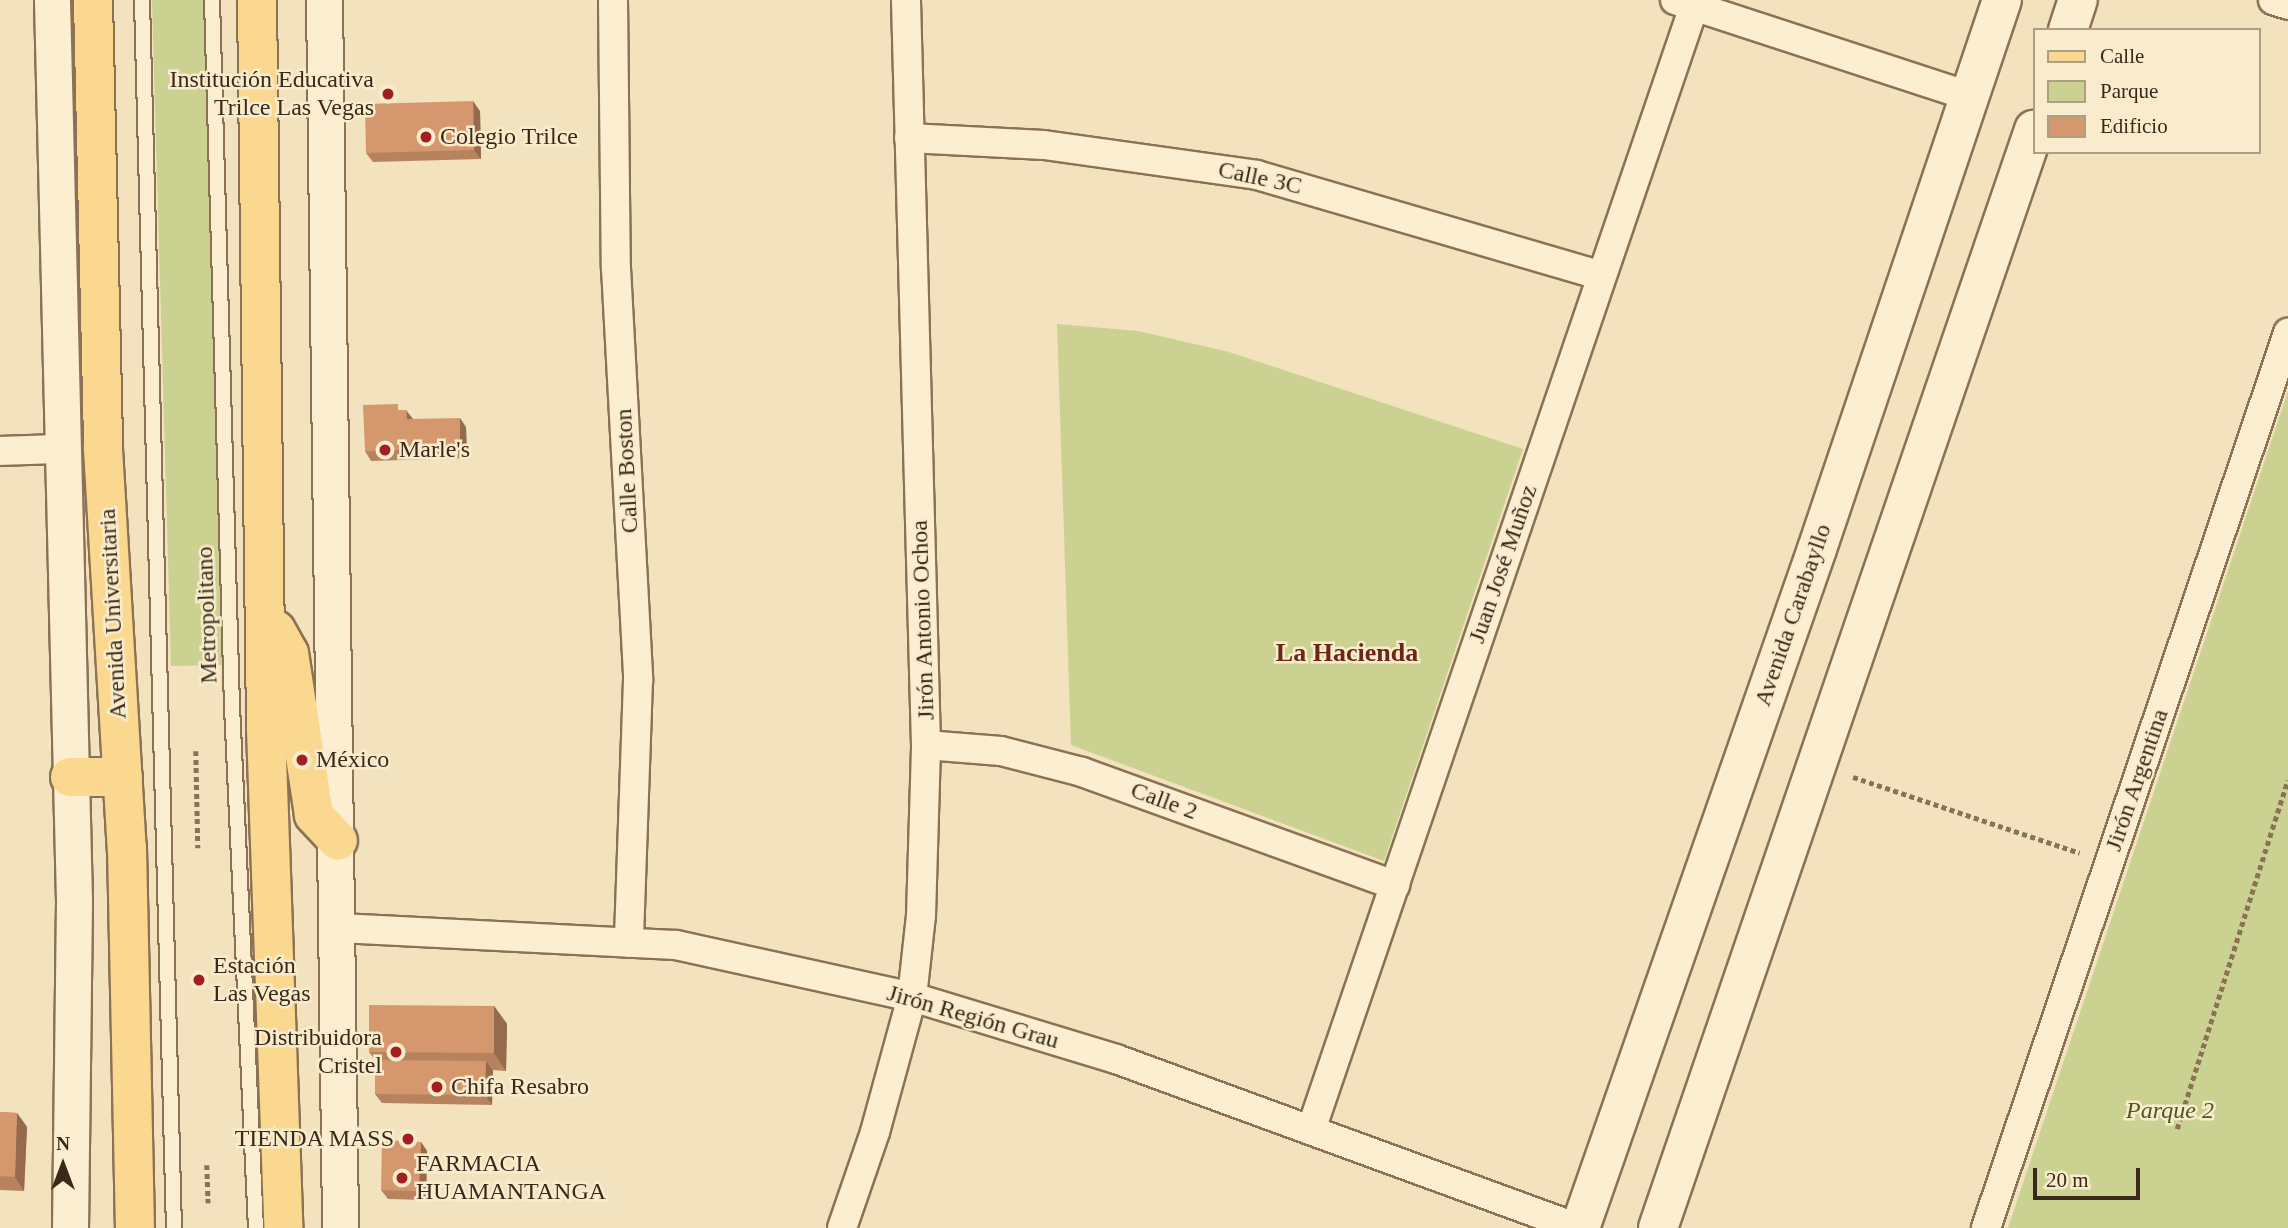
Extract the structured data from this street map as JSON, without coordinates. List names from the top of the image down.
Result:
{
  "streets": {
    "main road": ["Avenida Universitaria", "Avenida Carabayllo"],
    "street": [
      "Calle 3C",
      "Calle Boston",
      "Juan José Muñoz",
      "Jirón Antonio Ochoa",
      "Jirón Argentina",
      "Calle 2",
      "Jirón Región Grau"
    ],
    "lane": ["Metropolitano"]
  },
  "crossings": [
    ["Calle 3C", "Juan José Muñoz"],
    ["Calle 3C", "Jirón Antonio Ochoa"],
    ["Calle Boston", "Jirón Región Grau"],
    ["Juan José Muñoz", "Calle 2"],
    ["Juan José Muñoz", "Jirón Región Grau"],
    ["Avenida Carabayllo", "Jirón Región Grau"],
    ["Jirón Antonio Ochoa", "Calle 2"],
    ["Jirón Antonio Ochoa", "Jirón Región Grau"]
  ],
  "districts": ["La Hacienda"],
  "parks": ["Parque 2"],
  "places": [
    "Institución Educativa Trilce Las Vegas",
    "Colegio Trilce",
    "Marle's",
    "México",
    "Estación Las Vegas",
    "Distribuidora Cristel",
    "Chifa Resabro",
    "TIENDA MASS",
    "FARMACIA HUAMANTANGA"
  ],
  "legend": ["Calle", "Parque", "Edificio"],
  "scale_bar": "20 m",
  "north": "top"
}
